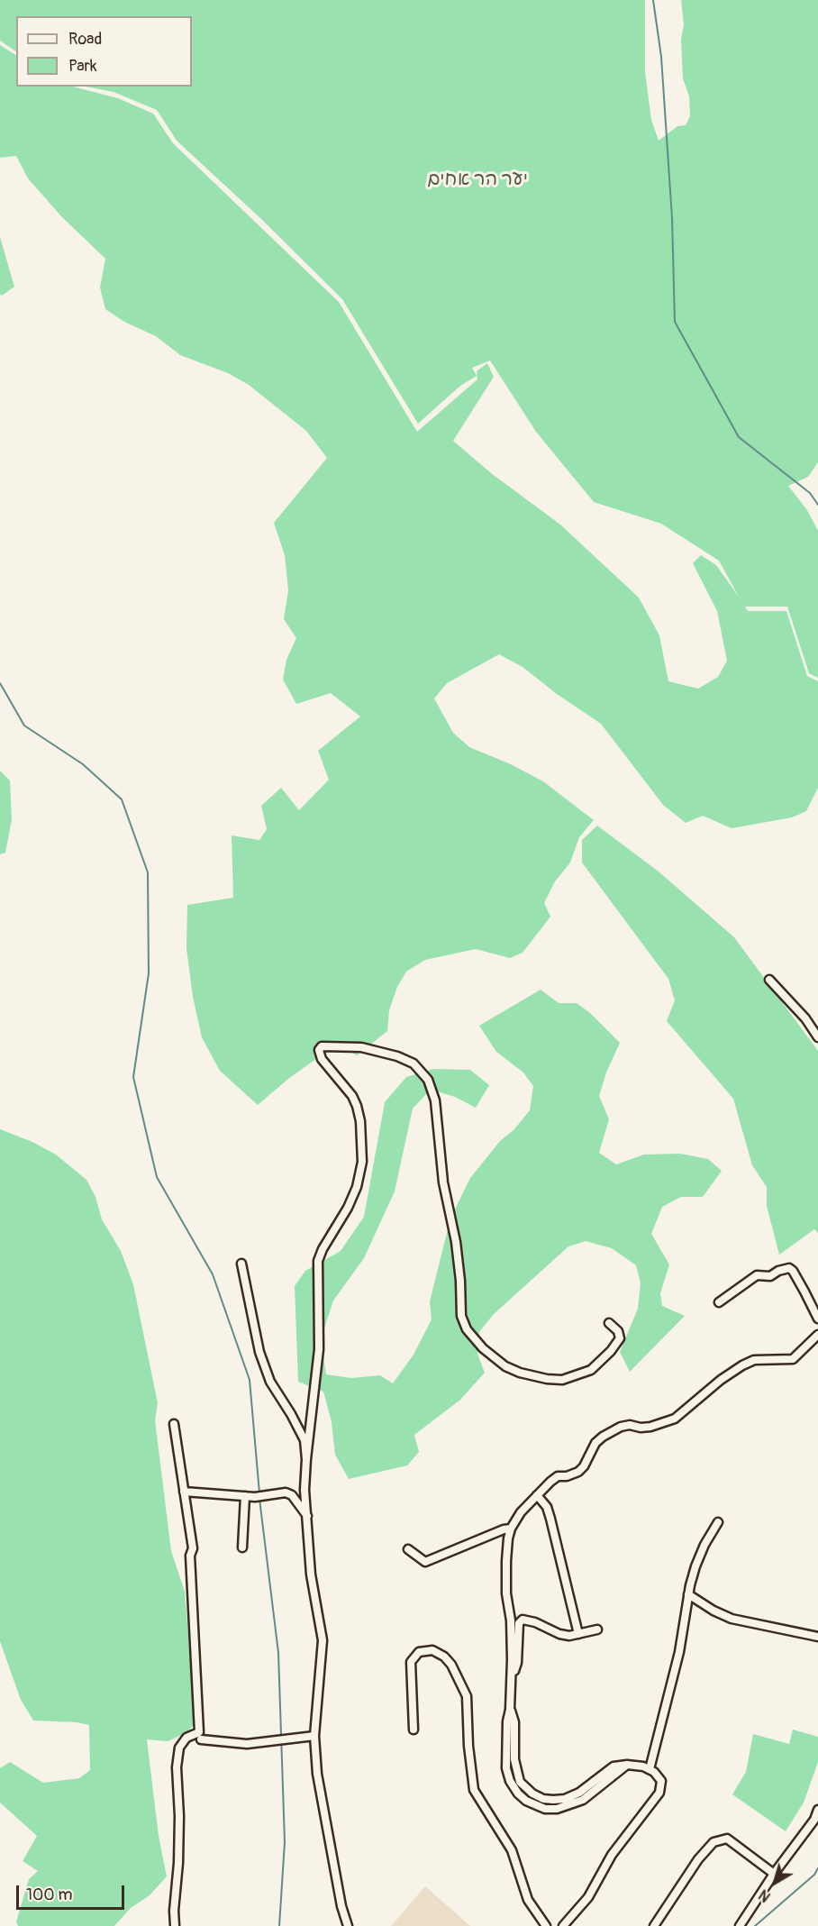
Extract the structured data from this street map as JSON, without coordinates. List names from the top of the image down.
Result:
{
  "parks": ["יער הר אחים"],
  "legend": ["Road", "Park"],
  "scale_bar": "100 m",
  "north": "bottom left"
}
